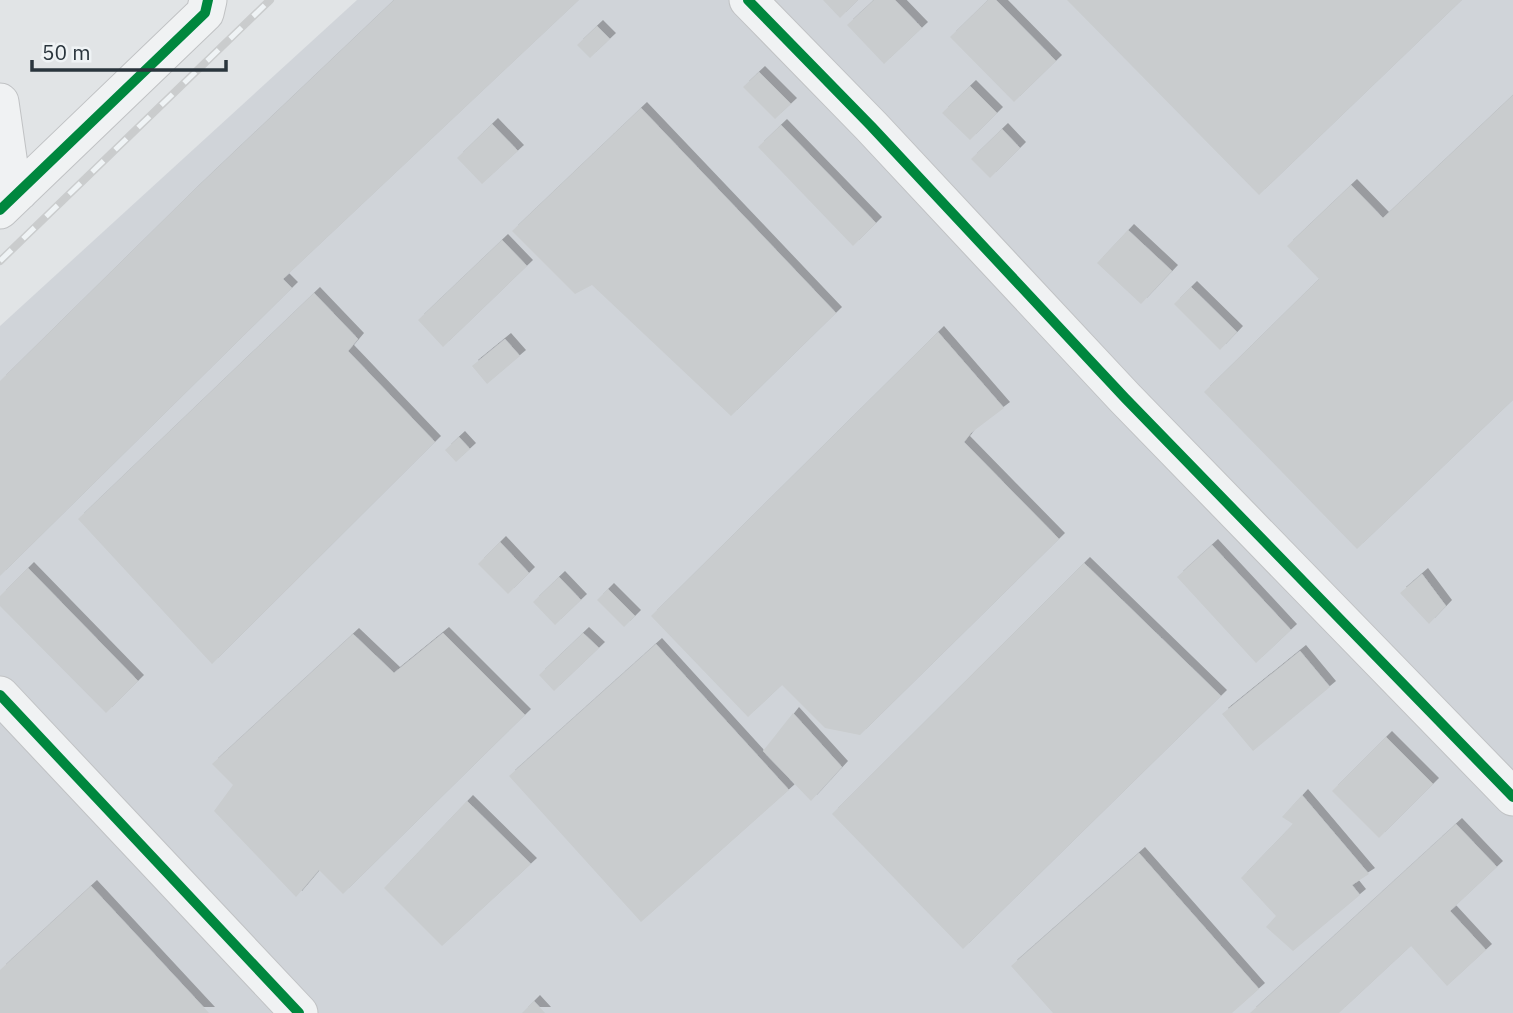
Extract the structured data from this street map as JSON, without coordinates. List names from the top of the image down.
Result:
{
  "scale_bar": "50 m"
}
